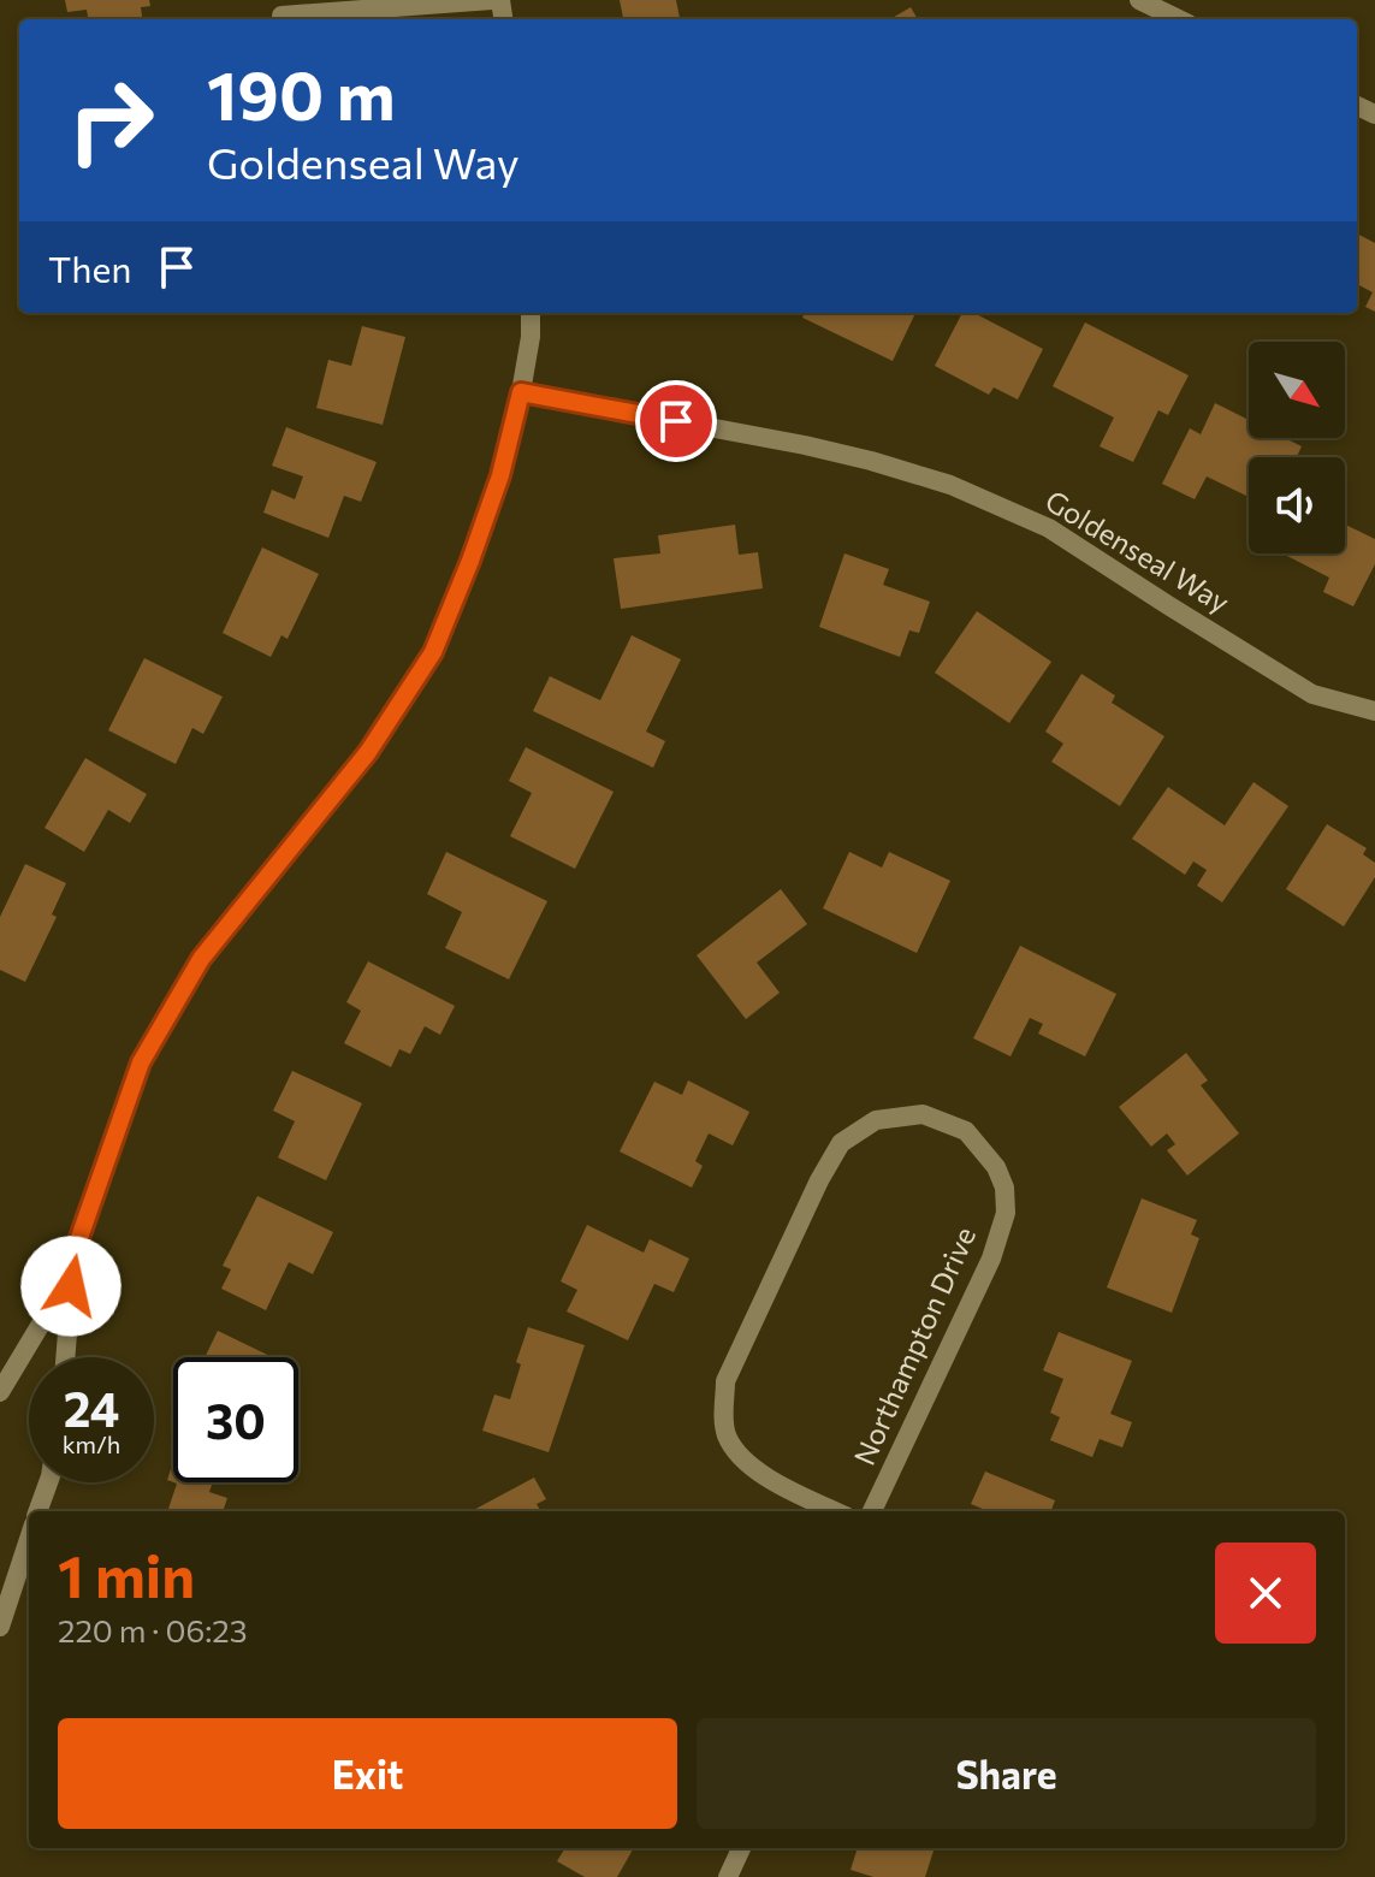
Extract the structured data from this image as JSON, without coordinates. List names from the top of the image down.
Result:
{
  "streets": {
    "street": ["Goldenseal Way", "Northampton Drive"]
  },
  "north": "bottom right",
  "page": {
    "turn": ["190 m", "Goldenseal Way"],
    "then": "Then",
    "speed": "24 km/h",
    "limit": "30",
    "heading": ["1 min", "220 m · 06:23"],
    "buttons": ["Exit", "Share"]
  }
}
